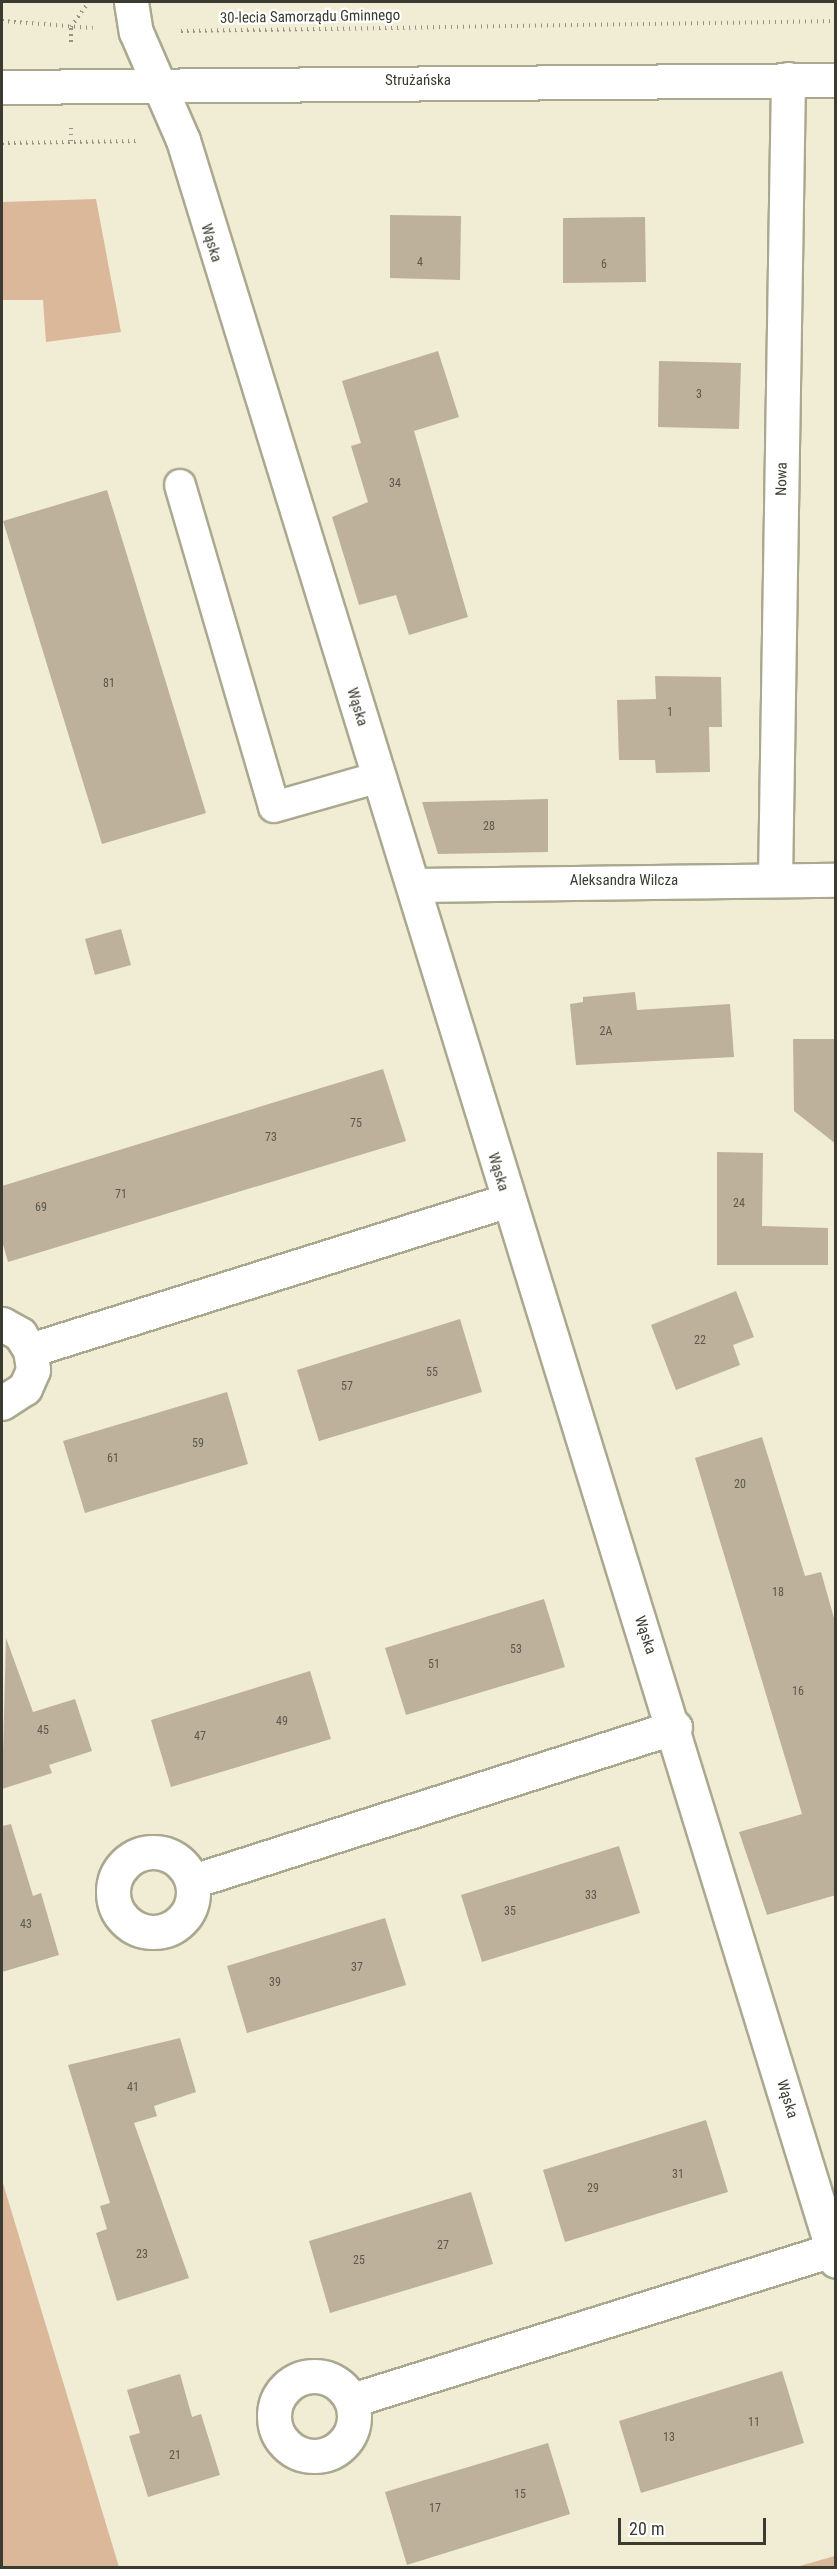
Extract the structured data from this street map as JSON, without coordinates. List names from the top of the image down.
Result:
{
  "streets": {
    "street": [
      "Strużańska",
      "Wąska",
      "Nowa",
      "Aleksandra Wilcza"
    ],
    "path": ["30-lecia Samorządu Gminnego"]
  },
  "crossings": [
    ["30-lecia Samorządu Gminnego", "Wąska"],
    ["Strużańska", "Wąska"],
    ["Strużańska", "Nowa"],
    ["Wąska", "Aleksandra Wilcza"],
    ["Nowa", "Aleksandra Wilcza"]
  ],
  "house_numbers": [
    "4",
    "6",
    "3",
    "34",
    "81",
    "1",
    "28",
    "2A",
    "75",
    "73",
    "71",
    "24",
    "69",
    "22",
    "55",
    "57",
    "59",
    "61",
    "20",
    "18",
    "53",
    "51",
    "16",
    "49",
    "45",
    "47",
    "33",
    "35",
    "43",
    "37",
    "39",
    "41",
    "31",
    "29",
    "27",
    "23",
    "25",
    "11",
    "13",
    "21",
    "15",
    "17"
  ],
  "scale_bar": "20 m"
}
